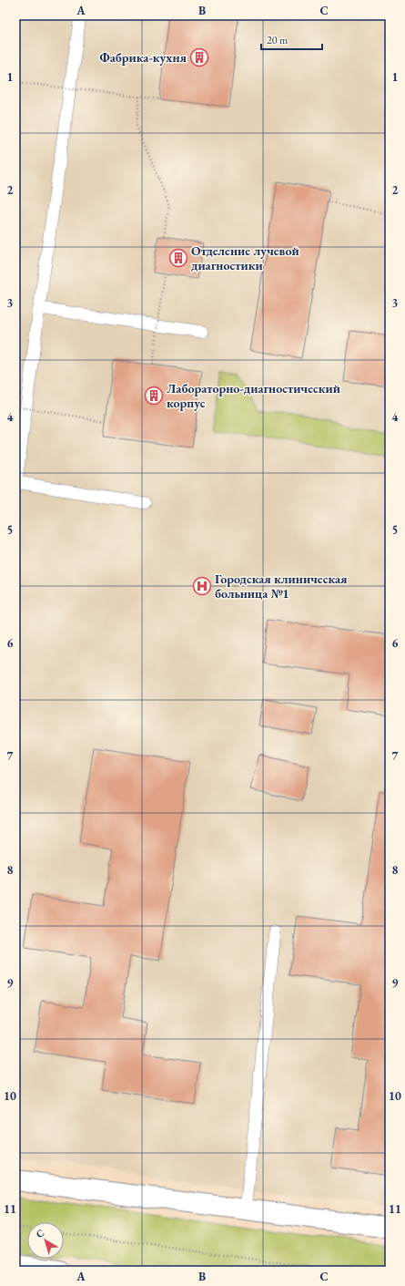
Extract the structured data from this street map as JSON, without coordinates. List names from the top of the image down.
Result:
{
  "places": {
    "building": ["Фабрика-кухня", "Отделение лучевой диагностики", "Лабораторно-диагностический корпус"],
    "hospital": ["Городская клиническая больница №1"]
  },
  "scale_bar": "20 m",
  "north": "top left",
  "grid": {
    "columns": ["A", "B", "C"],
    "rows": [
      "1",
      "2",
      "3",
      "4",
      "5",
      "6",
      "7",
      "8",
      "9",
      "10",
      "11"
    ]
  }
}
